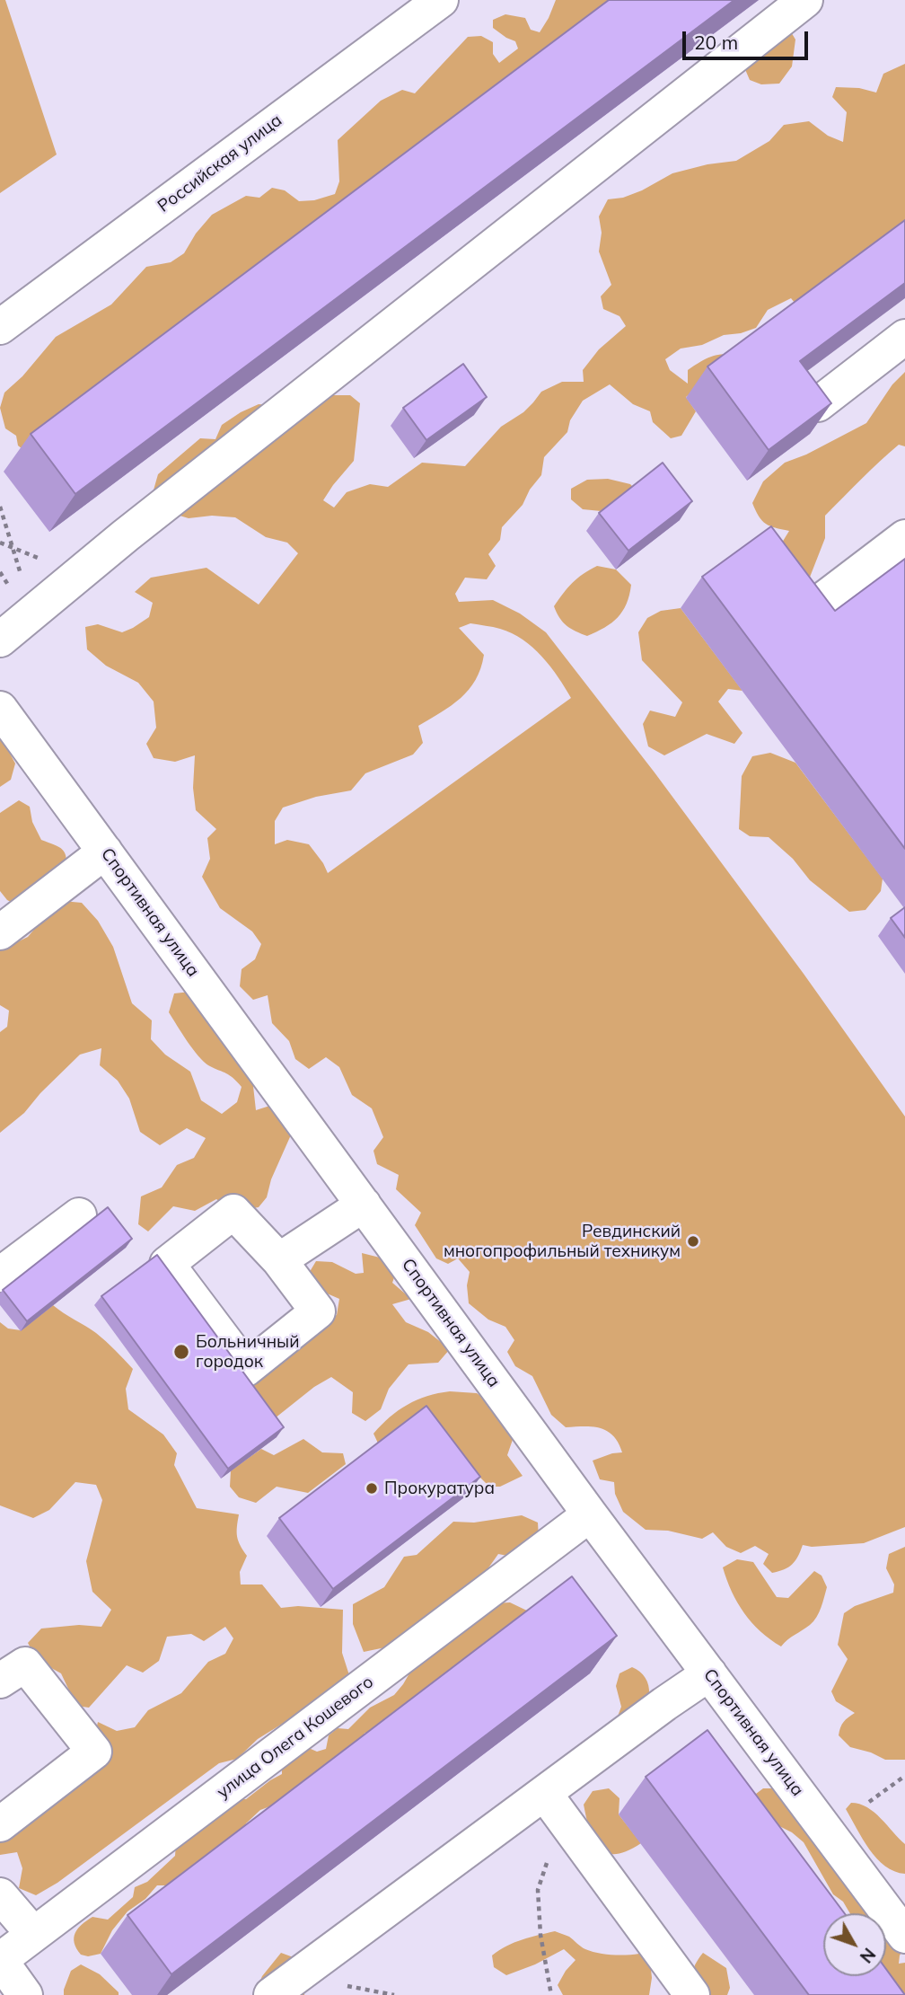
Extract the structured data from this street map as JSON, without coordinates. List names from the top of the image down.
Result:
{
  "streets": {
    "street": ["Российская улица", "Спортивная улица", "улица Олега Кошевого"]
  },
  "crossings": [
    ["Спортивная улица", "улица Олега Кошевого"]
  ],
  "places": ["Ревдинский многопрофильный техникум", "Больничный городок", "Прокуратура"],
  "scale_bar": "20 m",
  "north": "bottom right"
}
